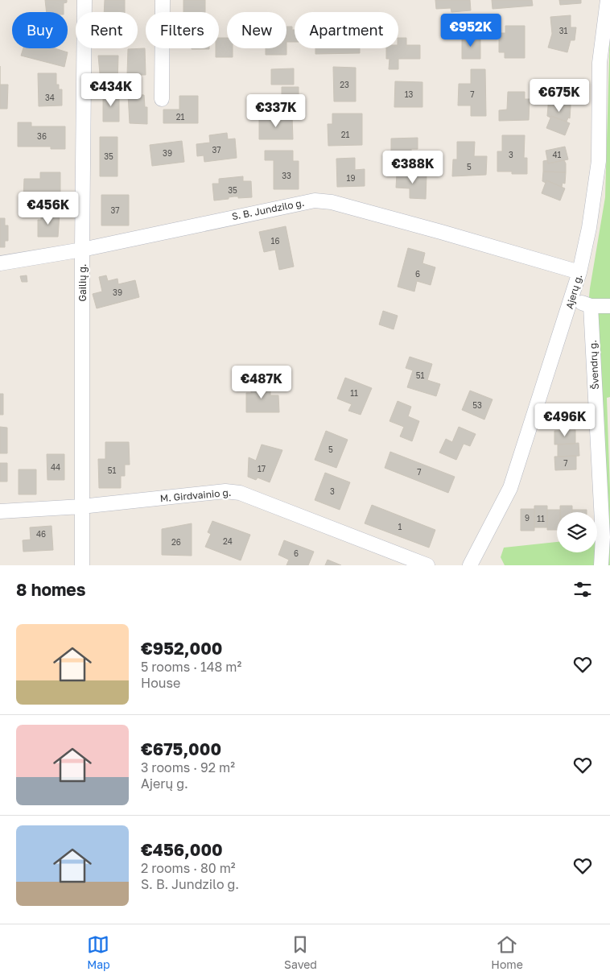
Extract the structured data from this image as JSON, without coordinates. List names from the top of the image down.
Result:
{
  "streets": {
    "street": [
      "S. B. Jundzilo g.",
      "Gailių g.",
      "Ajerų g.",
      "Švendrų g.",
      "M. Girdvainio g."
    ]
  },
  "crossings": [
    ["S. B. Jundzilo g.", "Gailių g."],
    ["S. B. Jundzilo g.", "Ajerų g."],
    ["Gailių g.", "M. Girdvainio g."]
  ],
  "house_numbers": [
    "31",
    "23",
    "13",
    "7",
    "34",
    "21",
    "21",
    "36",
    "37",
    "39",
    "3",
    "41",
    "35",
    "5",
    "33",
    "19",
    "35",
    "37",
    "16",
    "6",
    "39",
    "51",
    "11",
    "53",
    "5",
    "7",
    "44",
    "17",
    "51",
    "7",
    "3",
    "9",
    "11",
    "1",
    "46",
    "24",
    "26",
    "6"
  ],
  "page": {
    "chip": [
      "Buy",
      "Rent",
      "Filters",
      "New",
      "Apartment"
    ],
    "price": [
      "€952K",
      "€434K",
      "€675K",
      "€337K",
      "€388K",
      "€456K",
      "€487K",
      "€496K"
    ],
    "heading": "8 homes",
    "list": [
      {
        "name": "€952,000",
        "note": "5 rooms · 148 m² · House"
      },
      {
        "name": "€675,000",
        "note": "3 rooms · 92 m² · Ajerų g."
      },
      {
        "name": "€456,000",
        "note": "2 rooms · 80 m² · S. B. Jundzilo g."
      }
    ],
    "tabs": ["Map", "Saved", "Home"]
  }
}
